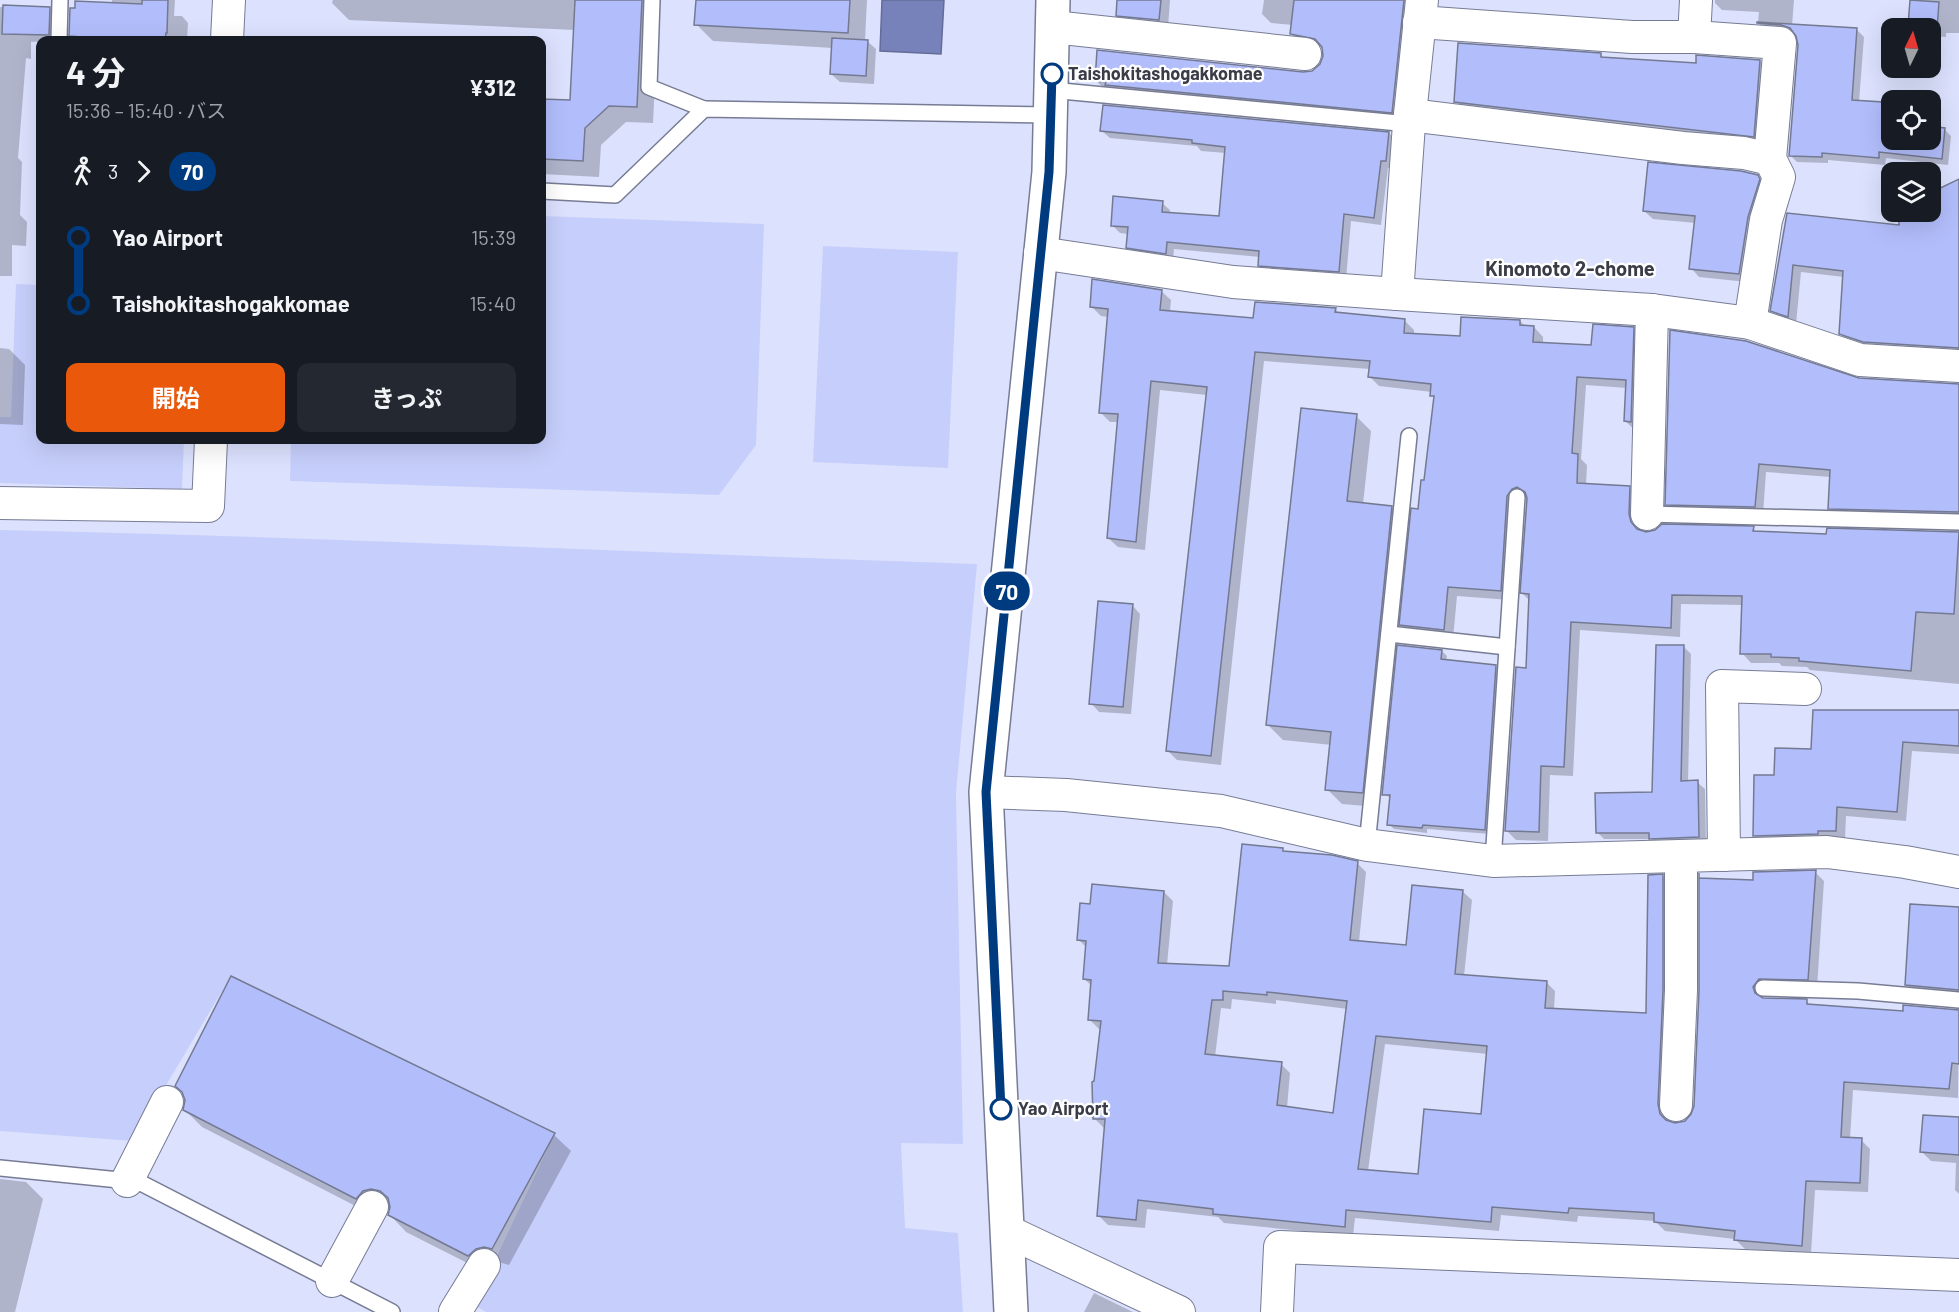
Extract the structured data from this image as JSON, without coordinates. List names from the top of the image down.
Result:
{
  "districts": ["Kinomoto 2-chome"],
  "places": ["Taishokitashogakkomae", "Yao Airport"],
  "lines": ["bus line 70"],
  "north": "top",
  "page": {
    "on_map": "70",
    "heading": ["4 分", "15:36 – 15:40 · バス", "¥312"],
    "legs": ["3", "70"],
    "list": [
      {
        "name": "Yao Airport",
        "value": "15:39"
      },
      {
        "name": "Taishokitashogakkomae",
        "value": "15:40"
      }
    ],
    "buttons": ["開始", "きっぷ"]
  }
}
